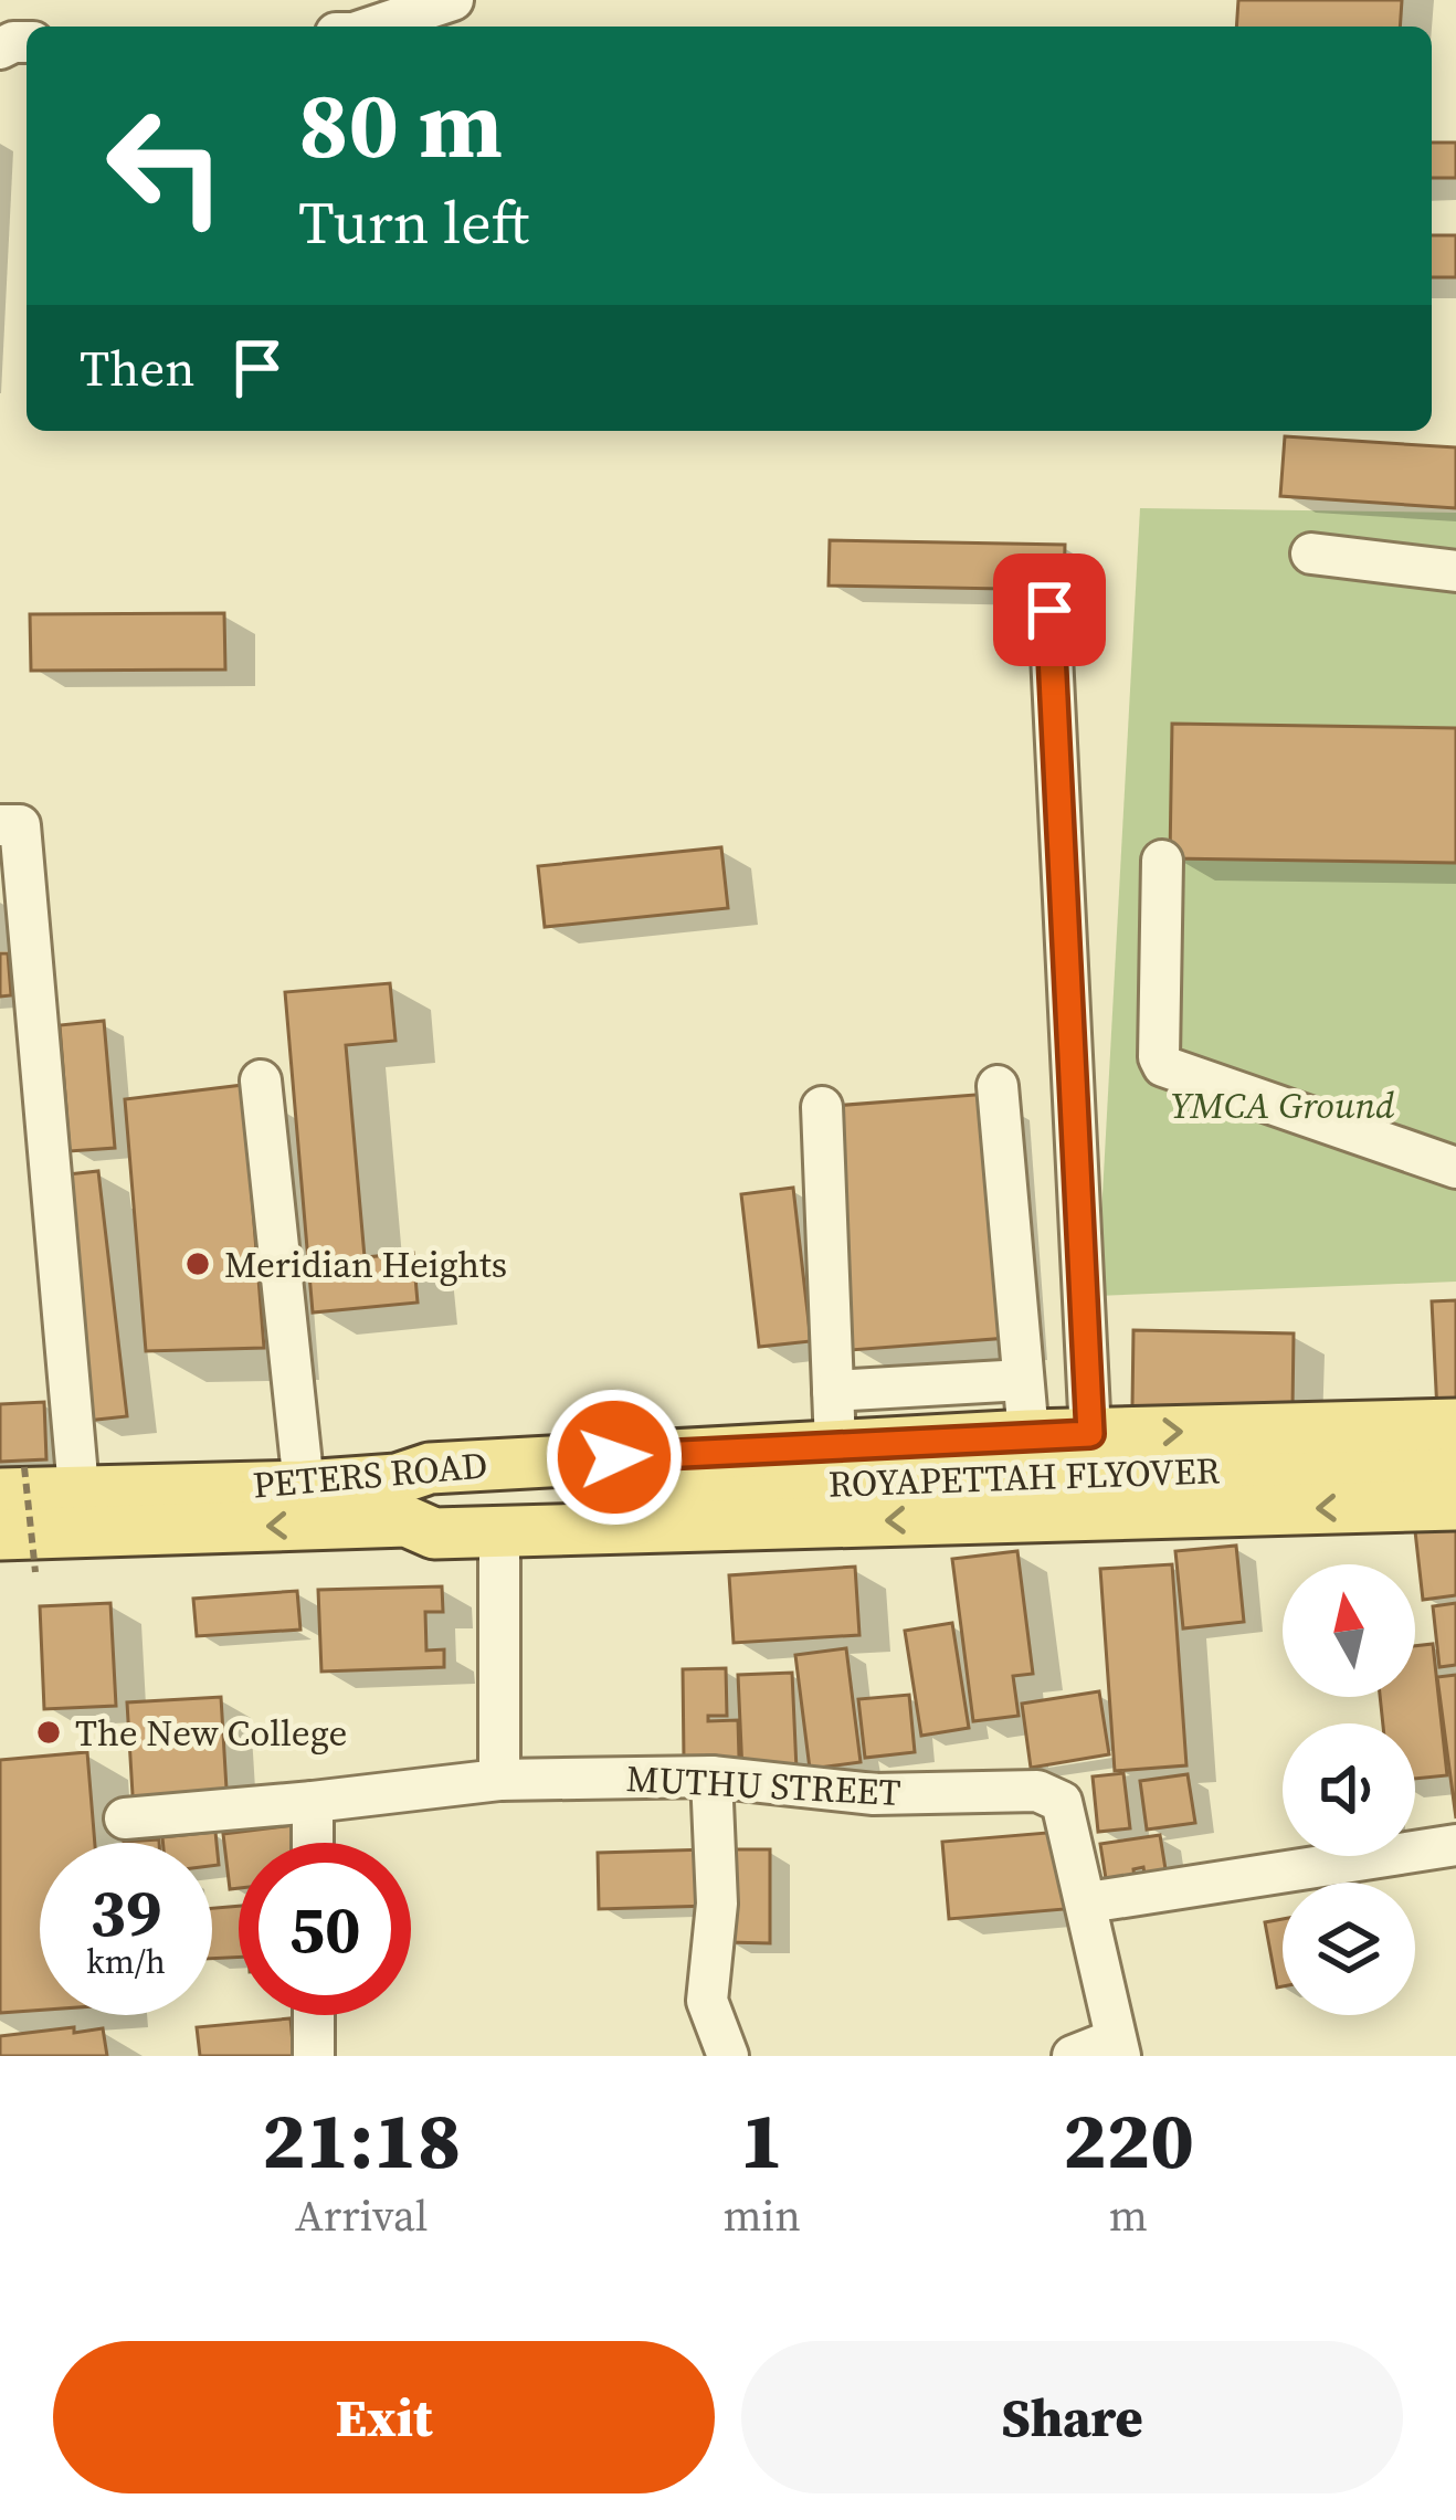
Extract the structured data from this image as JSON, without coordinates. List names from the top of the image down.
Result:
{
  "streets": {
    "main road": ["PETERS ROAD", "ROYAPETTAH FLYOVER"],
    "street": ["MUTHU STREET"]
  },
  "crossings": [
    ["PETERS ROAD", "ROYAPETTAH FLYOVER"]
  ],
  "parks": ["YMCA Ground"],
  "places": ["Meridian Heights", "The New College"],
  "north": "top",
  "page": {
    "turn": ["80 m", "Turn left"],
    "then": "Then",
    "speed": "39 km/h",
    "limit": "50",
    "eta": [
      "21:18",
      "Arrival",
      "1",
      "min",
      "220",
      "m"
    ],
    "buttons": ["Exit", "Share"]
  }
}
